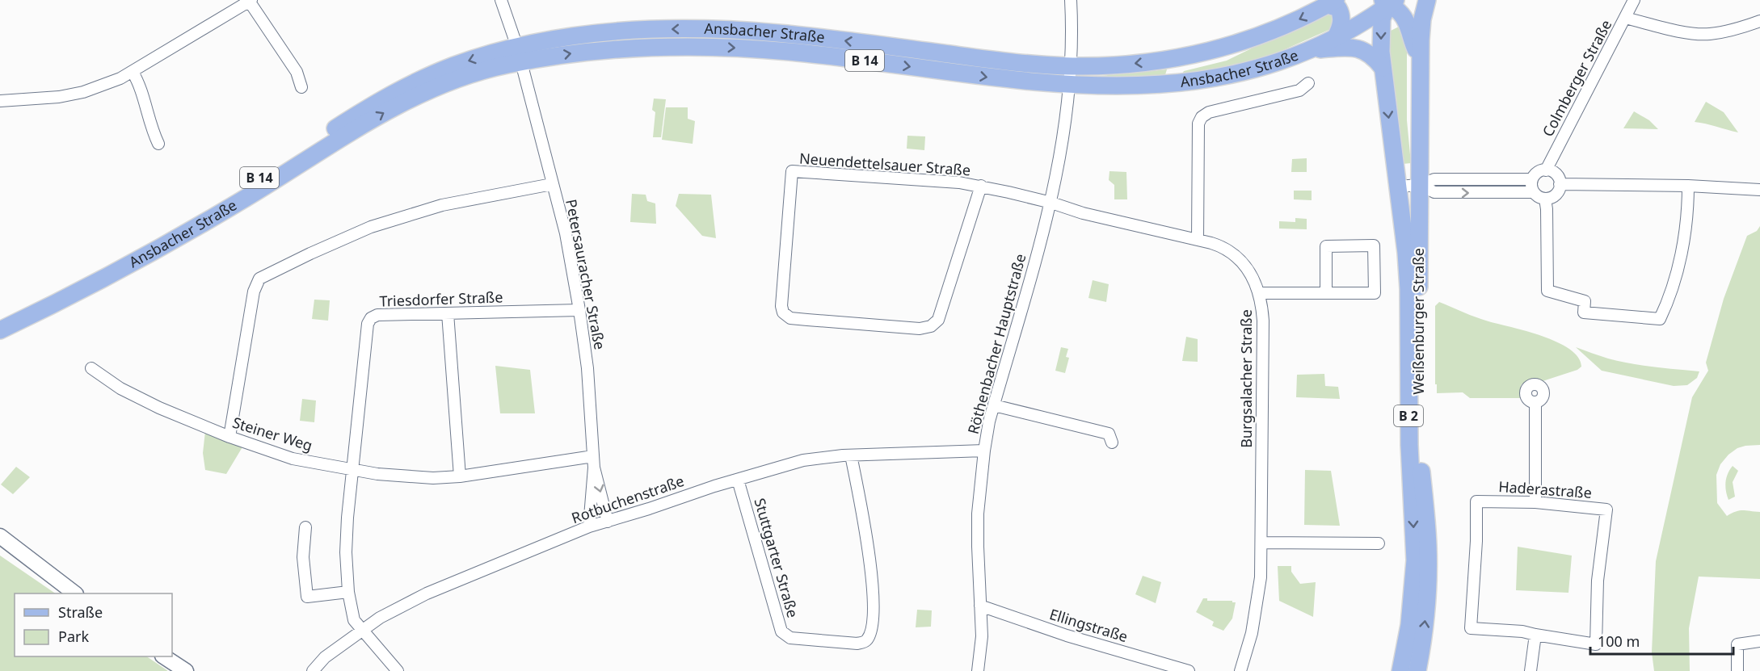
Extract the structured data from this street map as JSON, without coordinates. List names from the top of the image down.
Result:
{
  "streets": {
    "main road": [
      "Ansbacher Straße",
      "B 14",
      "Weißenburger Straße",
      "B 2"
    ],
    "street": [
      "Colmberger Straße",
      "Neuendettelsauer Straße",
      "Petersauracher Straße",
      "Triesdorfer Straße",
      "Röthenbacher Hauptstraße",
      "Burgsalacher Straße",
      "Steiner Weg",
      "Haderastraße",
      "Rotbuchenstraße",
      "Stuttgarter Straße",
      "Ellingstraße"
    ]
  },
  "crossings": [
    ["Ansbacher Straße", "Petersauracher Straße"],
    ["Ansbacher Straße", "Weißenburger Straße"],
    ["Ansbacher Straße", "Röthenbacher Hauptstraße"],
    ["Neuendettelsauer Straße", "Röthenbacher Hauptstraße"],
    ["Neuendettelsauer Straße", "Burgsalacher Straße"],
    ["Petersauracher Straße", "Triesdorfer Straße"],
    ["Petersauracher Straße", "Steiner Weg"],
    ["Petersauracher Straße", "Rotbuchenstraße"],
    ["Triesdorfer Straße", "Steiner Weg"],
    ["Röthenbacher Hauptstraße", "Burgsalacher Straße"],
    ["Röthenbacher Hauptstraße", "Rotbuchenstraße"],
    ["Röthenbacher Hauptstraße", "Ellingstraße"],
    ["Rotbuchenstraße", "Stuttgarter Straße"]
  ],
  "legend": ["Straße", "Park"],
  "scale_bar": "100 m"
}
